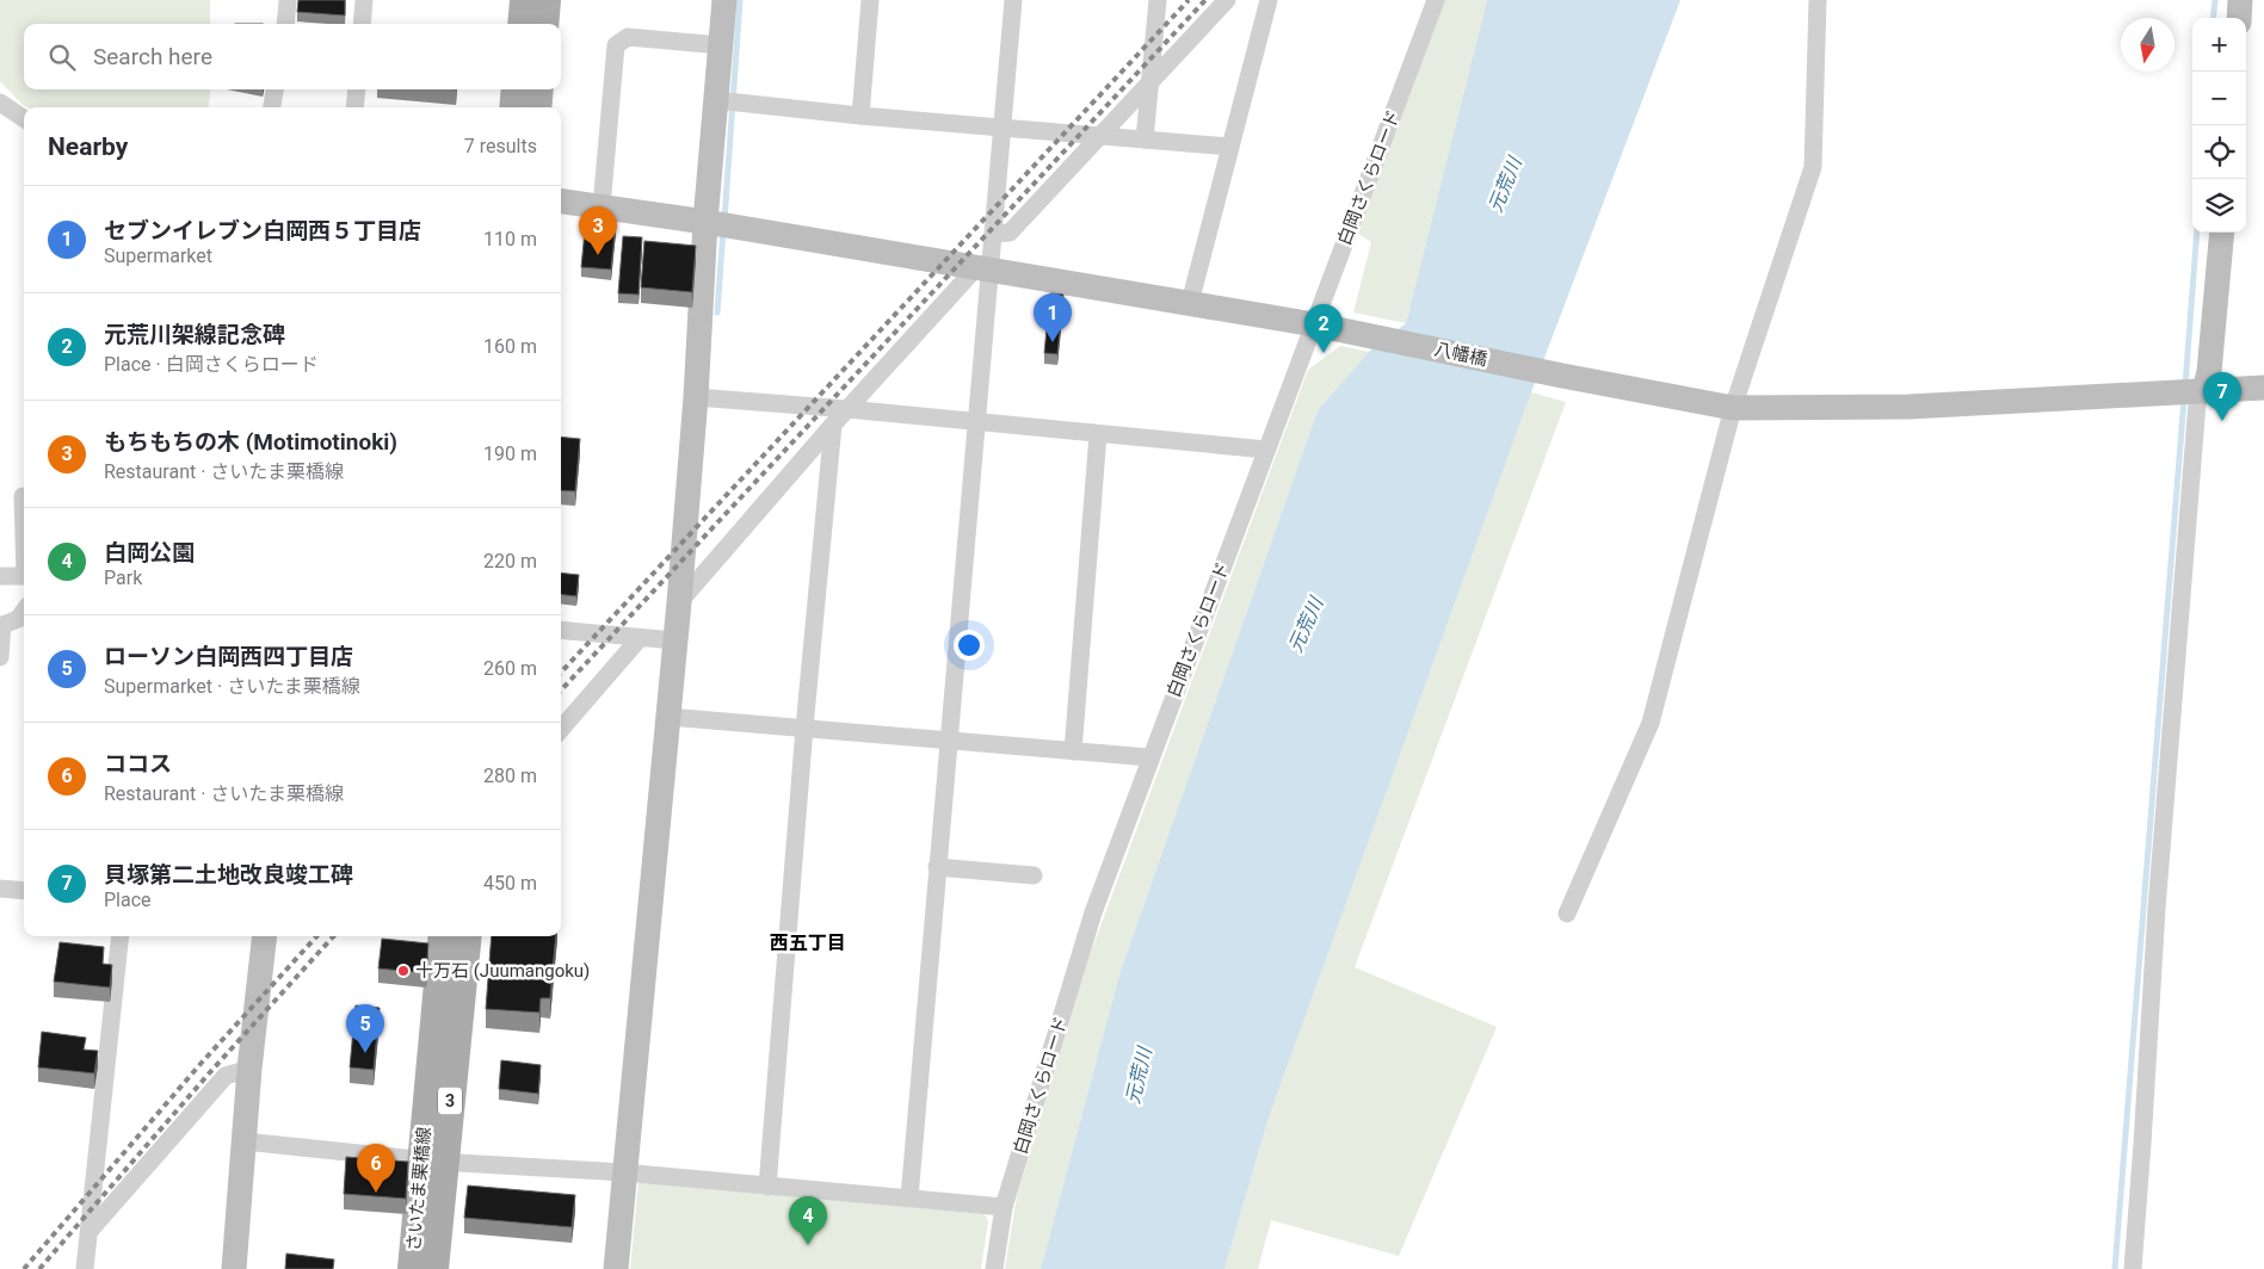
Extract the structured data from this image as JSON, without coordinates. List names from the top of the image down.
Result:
{
  "streets": {
    "main road": ["3", "さいたま栗橋線"],
    "street": ["白岡さくらロード", "八幡橋"]
  },
  "crossings": [
    ["白岡さくらロード", "八幡橋"]
  ],
  "districts": ["西五丁目"],
  "water": ["元荒川"],
  "places": ["十万石 (Juumangoku)"],
  "north": "bottom",
  "page": {
    "map_buttons": ["+", "−"],
    "search": "Search here",
    "heading": ["Nearby", "7 results"],
    "list": [
      {
        "mark": "1",
        "name": "セブンイレブン白岡西５丁目店",
        "note": "Supermarket",
        "value": "110 m"
      },
      {
        "mark": "2",
        "name": "元荒川架線記念碑",
        "note": "Place · 白岡さくらロード",
        "value": "160 m"
      },
      {
        "mark": "3",
        "name": "もちもちの木 (Motimotinoki)",
        "note": "Restaurant · さいたま栗橋線",
        "value": "190 m"
      },
      {
        "mark": "4",
        "name": "白岡公園",
        "note": "Park",
        "value": "220 m"
      },
      {
        "mark": "5",
        "name": "ローソン白岡西四丁目店",
        "note": "Supermarket · さいたま栗橋線",
        "value": "260 m"
      },
      {
        "mark": "6",
        "name": "ココス",
        "note": "Restaurant · さいたま栗橋線",
        "value": "280 m"
      },
      {
        "mark": "7",
        "name": "貝塚第二土地改良竣工碑",
        "note": "Place",
        "value": "450 m"
      }
    ],
    "pins": [
      "3",
      "1",
      "2",
      "7",
      "5",
      "6",
      "4"
    ]
  }
}
